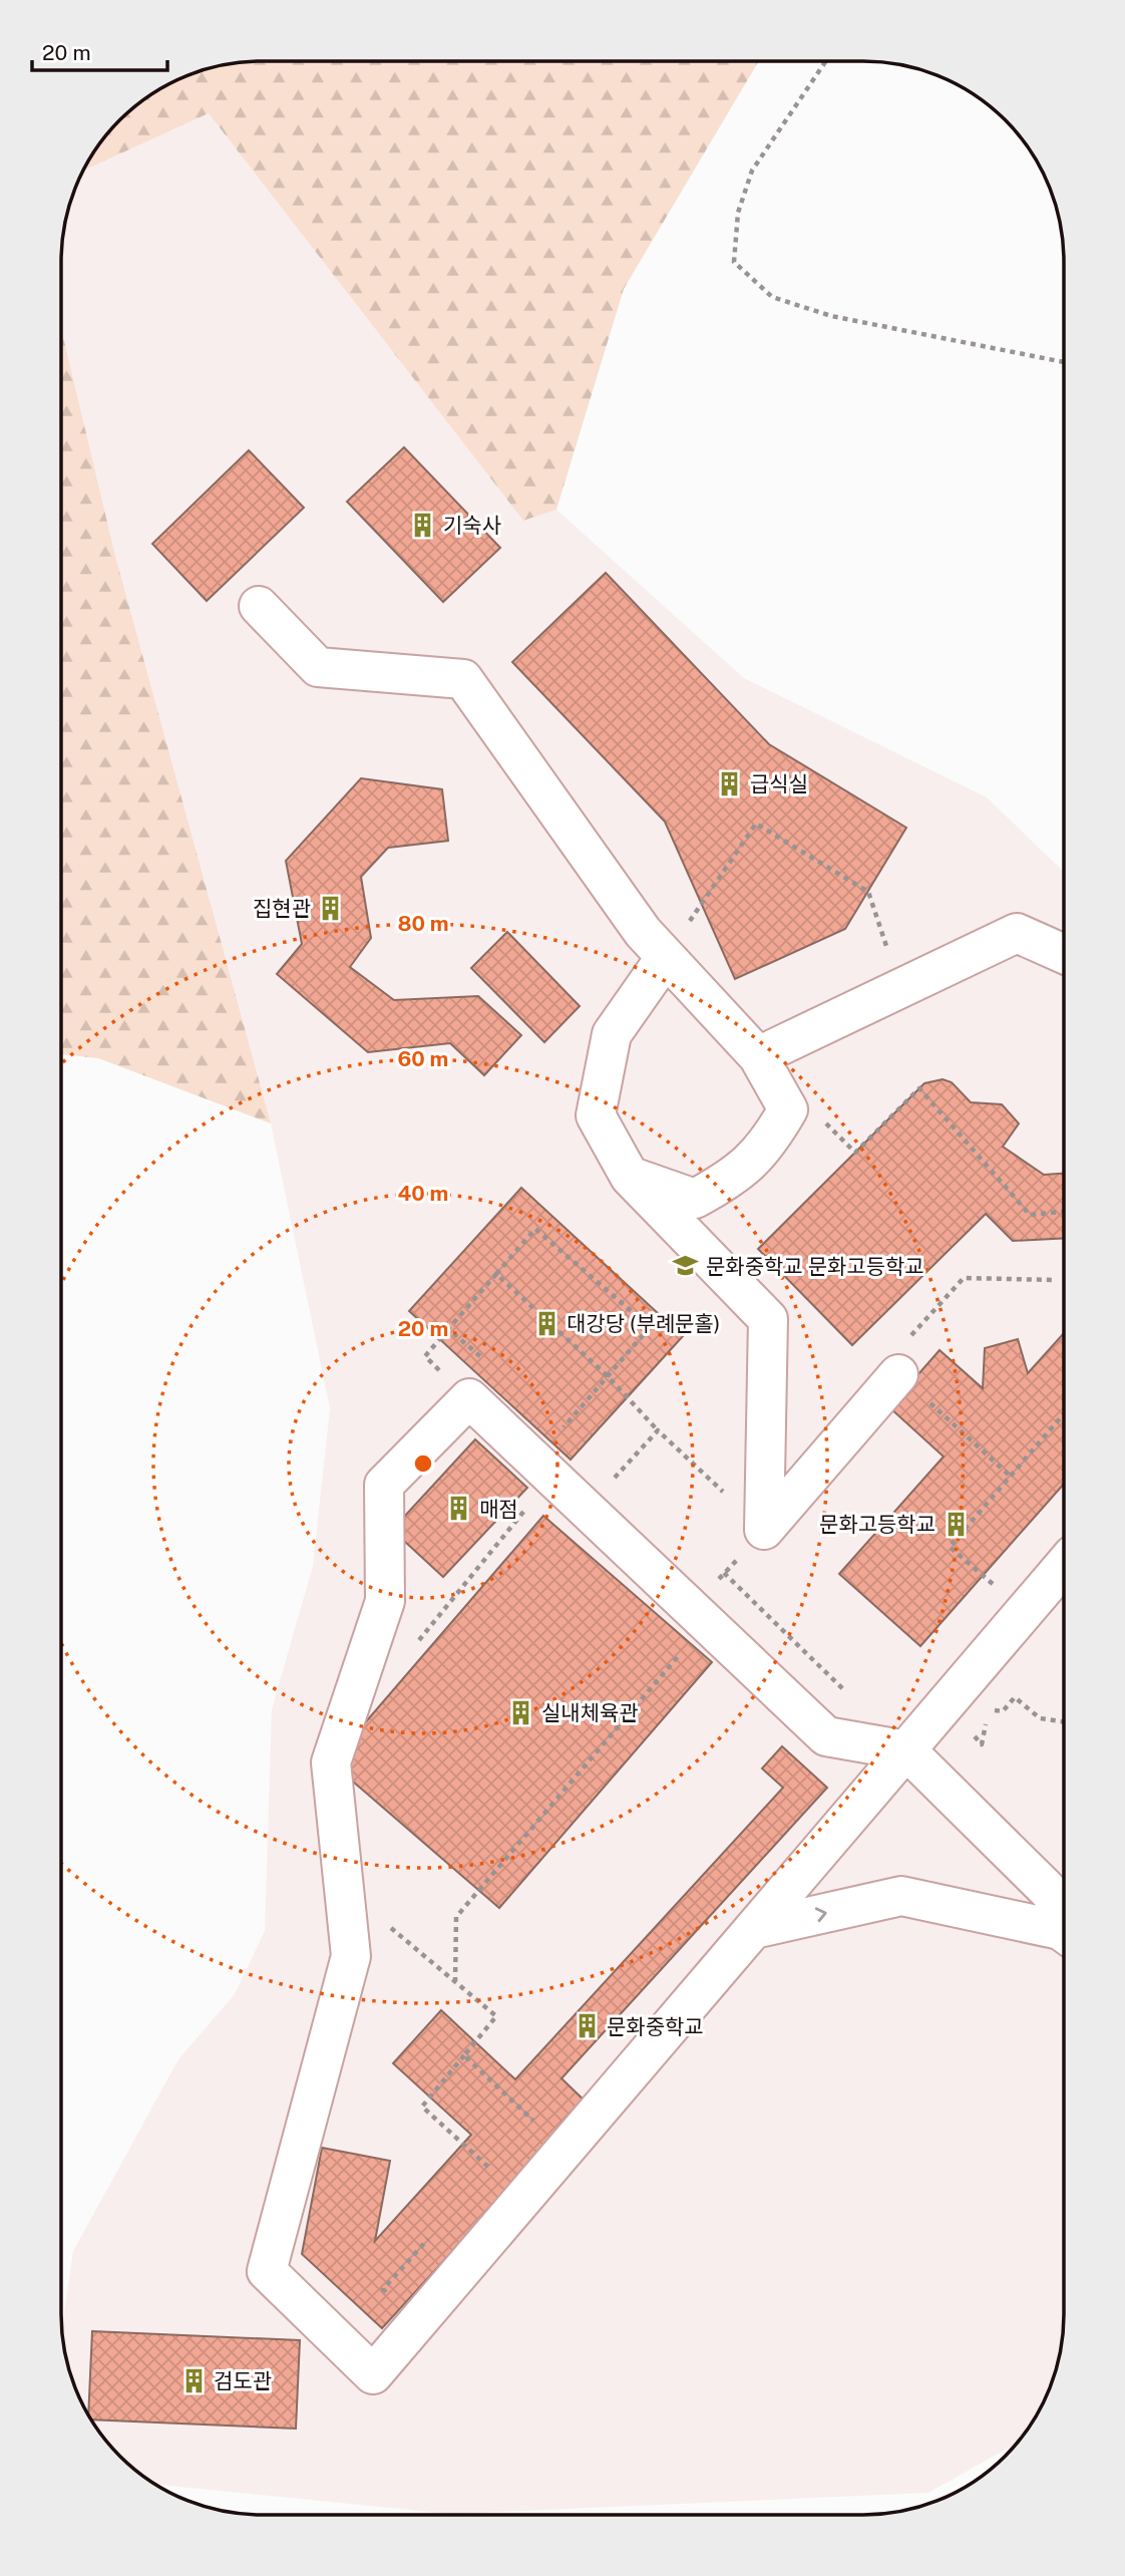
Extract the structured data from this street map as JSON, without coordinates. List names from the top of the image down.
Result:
{
  "places": {
    "building": [
      "기숙사",
      "급식실",
      "집현관",
      "대강당 (부례문홀)",
      "매점",
      "문화고등학교",
      "실내체육관",
      "문화중학교",
      "검도관"
    ],
    "school or university": ["문화중학교 문화고등학교"]
  },
  "scale_bar": "20 m",
  "rings": [
    "80 m",
    "60 m",
    "40 m",
    "20 m"
  ]
}
